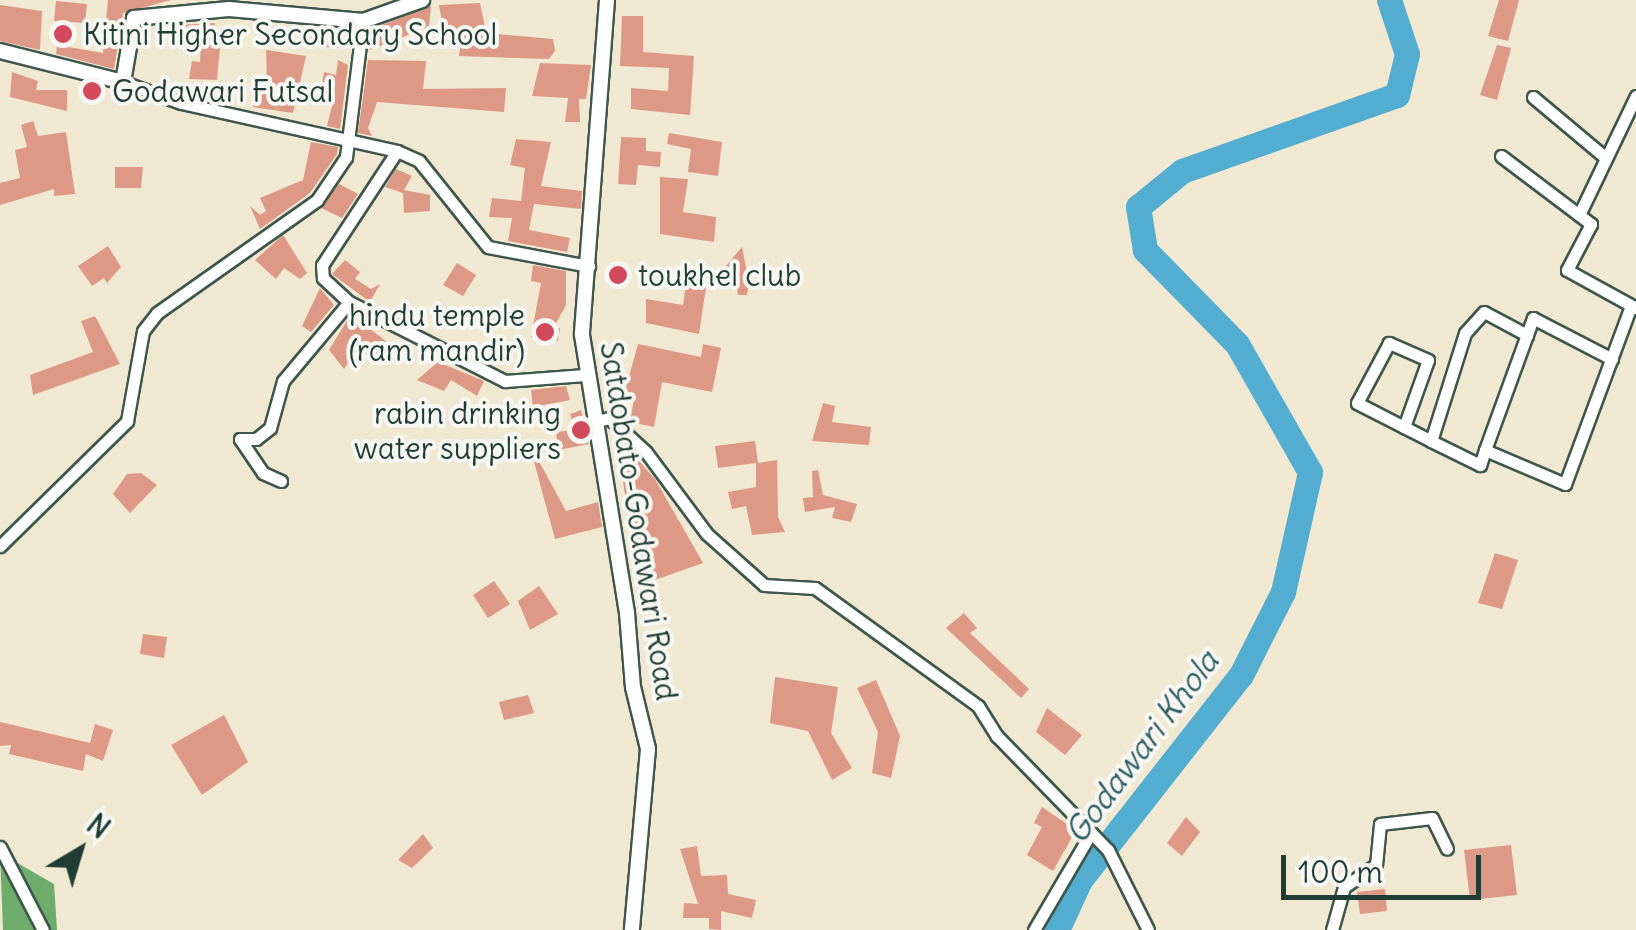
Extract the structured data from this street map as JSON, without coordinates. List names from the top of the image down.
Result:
{
  "streets": {
    "street": ["Satdobato-Godawari Road"]
  },
  "water": ["Godawari Khola"],
  "places": [
    "Kitini Higher Secondary School",
    "Godawari Futsal",
    "toukhel club",
    "hindu temple (ram mandir)",
    "rabin drinking water suppliers"
  ],
  "scale_bar": "100 m",
  "north": "top right"
}
